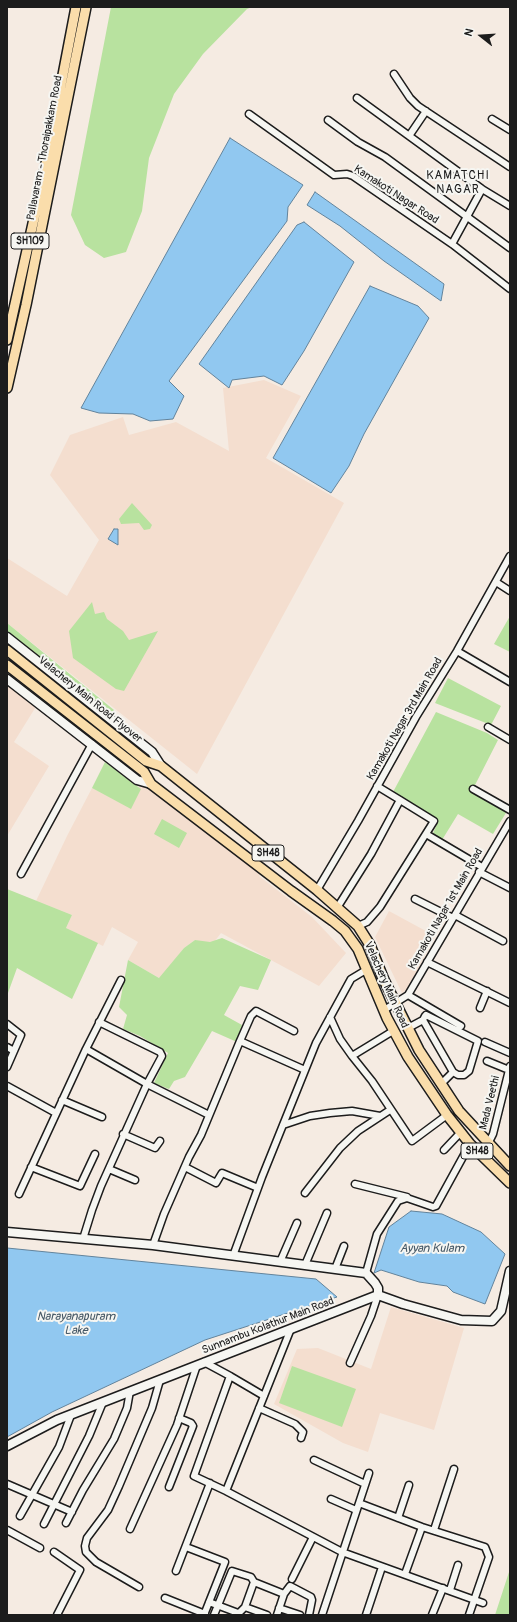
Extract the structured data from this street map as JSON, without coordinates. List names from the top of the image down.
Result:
{
  "streets": {
    "main road": [
      "Pallavaram - Thoraipakkam Road",
      "SH109",
      "Velachery Main Road Flyover",
      "SH48",
      "Velachery Main Road"
    ],
    "street": [
      "Kamakoti Nagar Road",
      "Kamakoti Nagar 3rd Main Road",
      "Kamakoti Nagar 1st Main Road",
      "Mada Veethi",
      "Sunnambu Kolathur Main Road"
    ]
  },
  "crossings": [
    ["Velachery Main Road Flyover", "Velachery Main Road"],
    ["Kamakoti Nagar 3rd Main Road", "Velachery Main Road"],
    ["Kamakoti Nagar 1st Main Road", "Velachery Main Road"],
    ["Velachery Main Road", "Mada Veethi"]
  ],
  "districts": ["KAMATCHI NAGAR"],
  "water": ["Ayyan Kulam", "Narayanapuram Lake"],
  "north": "left"
}
